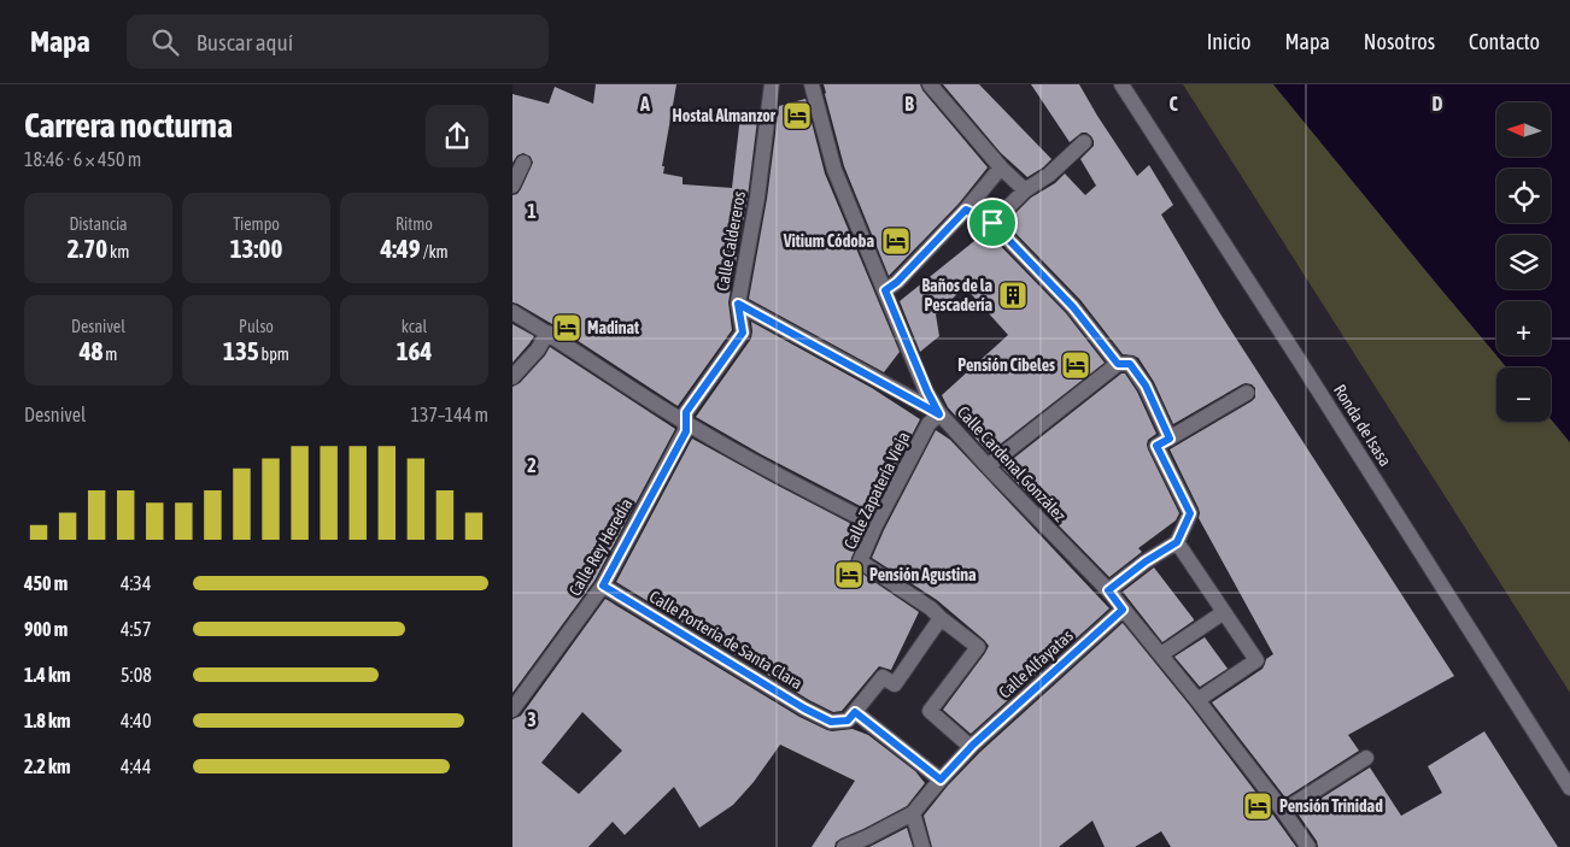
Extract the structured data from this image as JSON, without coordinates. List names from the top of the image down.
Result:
{
  "streets": {
    "street": [
      "Calle Caldereros",
      "Ronda de Isasa",
      "Calle Cardenal González",
      "Calle Zapatería Vieja",
      "Calle Rey Heredia",
      "Calle Portería de Santa Clara",
      "Calle Alfayatas"
    ]
  },
  "crossings": [
    ["Calle Caldereros", "Calle Rey Heredia"],
    ["Calle Cardenal González", "Calle Zapatería Vieja"],
    ["Calle Cardenal González", "Calle Alfayatas"],
    ["Calle Rey Heredia", "Calle Portería de Santa Clara"]
  ],
  "places": {
    "hotel": [
      "Hostal Almanzor",
      "Vitium Códoba",
      "Madinat",
      "Pensión Cibeles",
      "Pensión Agustina",
      "Pensión Trinidad"
    ],
    "building": ["Baños de la Pescadería"]
  },
  "north": "left",
  "page": {
    "header": "Mapa",
    "search": "Buscar aquí",
    "nav": [
      "Inicio",
      "Mapa",
      "Nosotros",
      "Contacto"
    ],
    "heading": ["Carrera nocturna", "18:46 · 6 × 450 m"],
    "map_buttons": ["+", "−"],
    "stats": [
      ["Distancia", "2.70 km"],
      ["Tiempo", "13:00"],
      ["Ritmo", "4:49 /km"],
      ["Desnivel", "48 m"],
      ["Pulso", "135 bpm"],
      ["kcal", "164"]
    ],
    "chart": ["Desnivel", "137–144 m"],
    "list": [
      {
        "name": "450 m",
        "note": "4:34"
      },
      {
        "name": "900 m",
        "note": "4:57"
      },
      {
        "name": "1.4 km",
        "note": "5:08"
      },
      {
        "name": "1.8 km",
        "note": "4:40"
      },
      {
        "name": "2.2 km",
        "note": "4:44"
      }
    ]
  },
  "grid": {
    "columns": [
      "A",
      "B",
      "C",
      "D"
    ],
    "rows": ["1", "2", "3"]
  }
}
